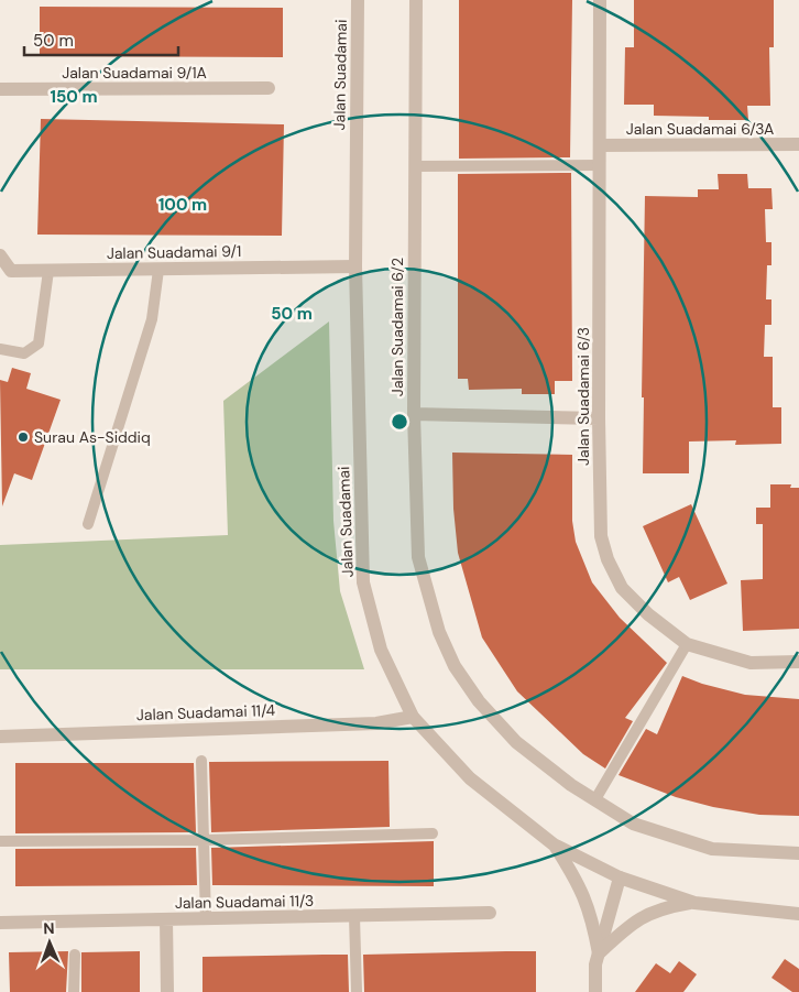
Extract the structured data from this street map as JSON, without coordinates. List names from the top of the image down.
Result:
{
  "streets": {
    "street": [
      "Jalan Suadamai 9/1A",
      "Jalan Suadamai",
      "Jalan Suadamai 6/3A",
      "Jalan Suadamai 9/1",
      "Jalan Suadamai 6/2",
      "Jalan Suadamai 6/3",
      "Jalan Suadamai 11/4",
      "Jalan Suadamai 11/3"
    ]
  },
  "crossings": [
    ["Jalan Suadamai", "Jalan Suadamai 9/1"],
    ["Jalan Suadamai", "Jalan Suadamai 11/4"],
    ["Jalan Suadamai 6/3A", "Jalan Suadamai 6/3"]
  ],
  "places": ["Surau As-Siddiq"],
  "scale_bar": "50 m",
  "north": "top",
  "rings": ["150 m", "100 m", "50 m"]
}
